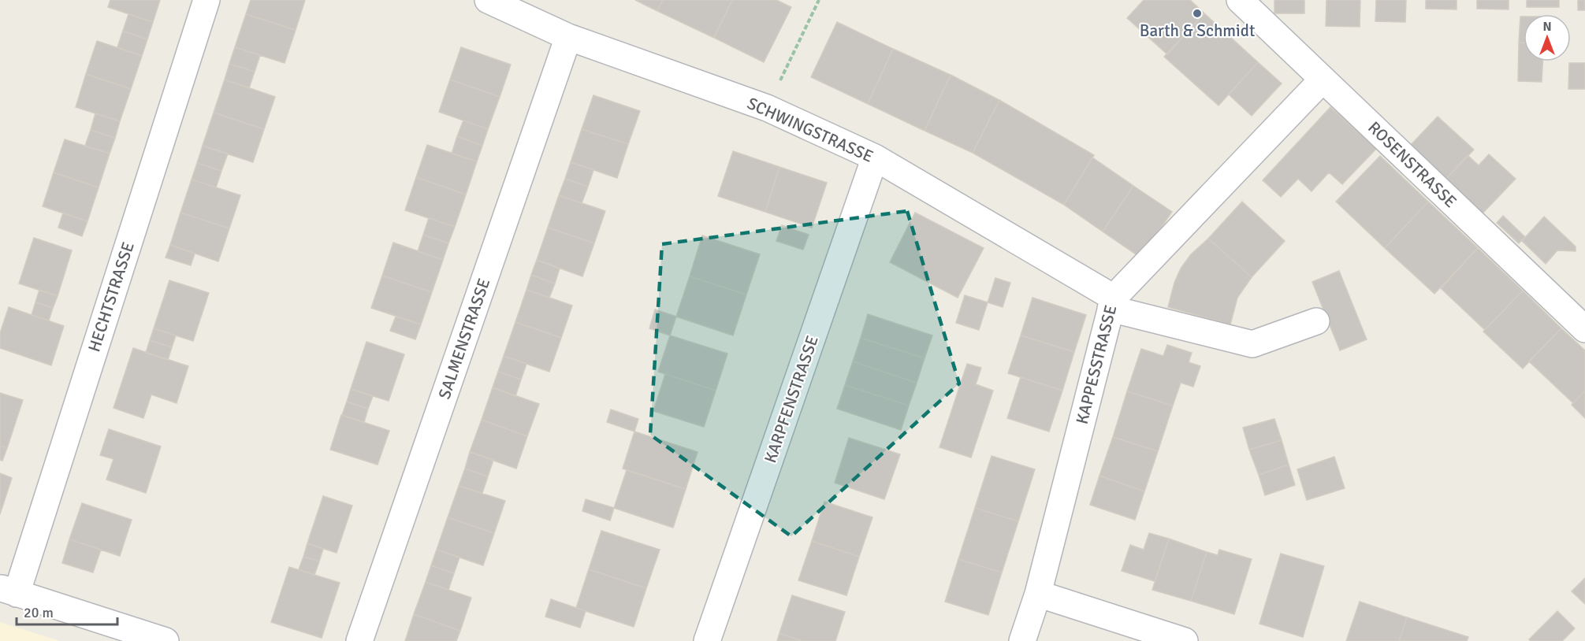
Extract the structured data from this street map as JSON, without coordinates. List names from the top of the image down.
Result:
{
  "streets": {
    "street": [
      "SCHWINGSTRASSE",
      "ROSENSTRASSE",
      "HECHTSTRASSE",
      "SALMENSTRASSE",
      "KAPPESSTRASSE",
      "KARPFENSTRASSE"
    ]
  },
  "crossings": [
    ["SCHWINGSTRASSE", "SALMENSTRASSE"],
    ["SCHWINGSTRASSE", "KAPPESSTRASSE"],
    ["SCHWINGSTRASSE", "KARPFENSTRASSE"],
    ["ROSENSTRASSE", "KAPPESSTRASSE"]
  ],
  "places": ["Barth & Schmidt"],
  "scale_bar": "20 m",
  "north": "top"
}
